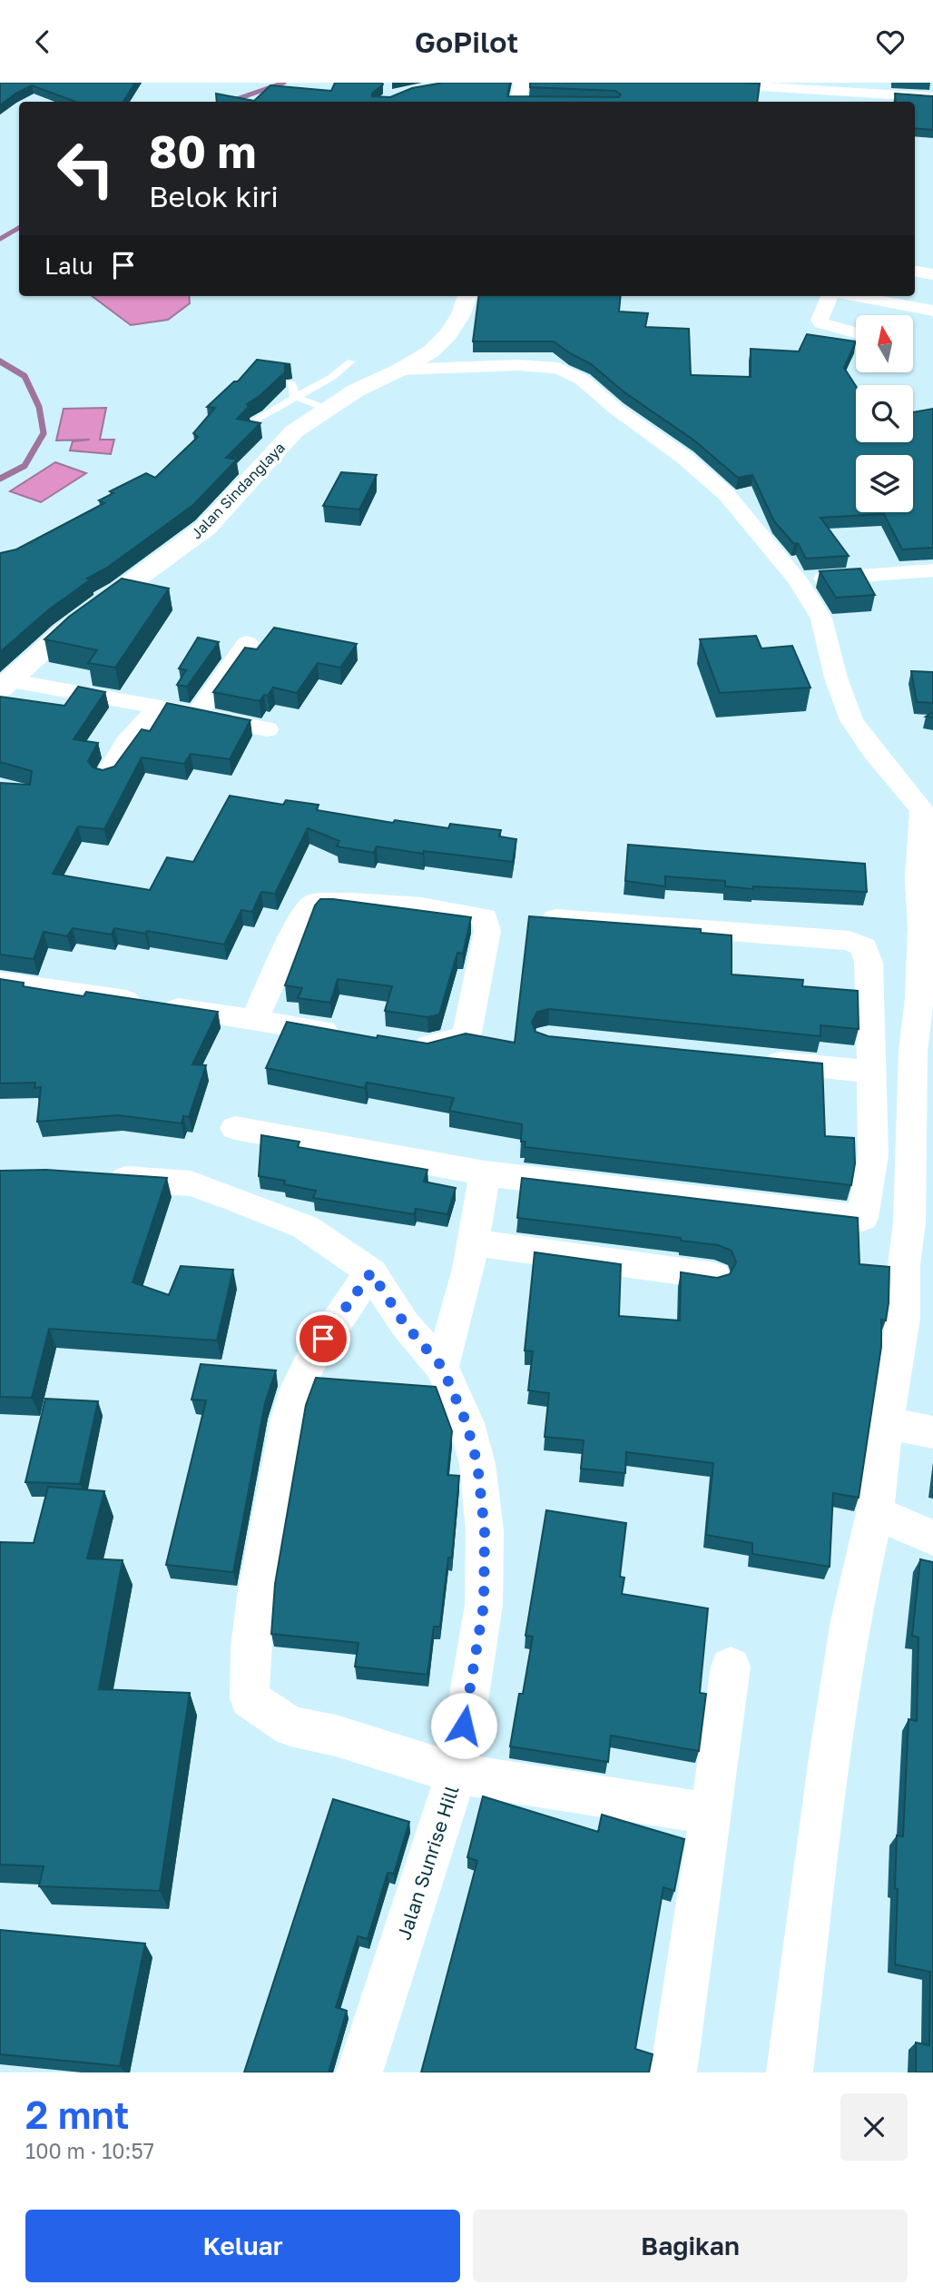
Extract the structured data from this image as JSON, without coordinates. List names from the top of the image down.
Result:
{
  "streets": {
    "street": ["Jalan Sindanglaya", "Jalan Sunrise Hill"]
  },
  "north": "top",
  "page": {
    "header": "GoPilot",
    "turn": ["80 m", "Belok kiri"],
    "then": "Lalu",
    "heading": ["2 mnt", "100 m · 10:57"],
    "buttons": ["Keluar", "Bagikan"]
  }
}
